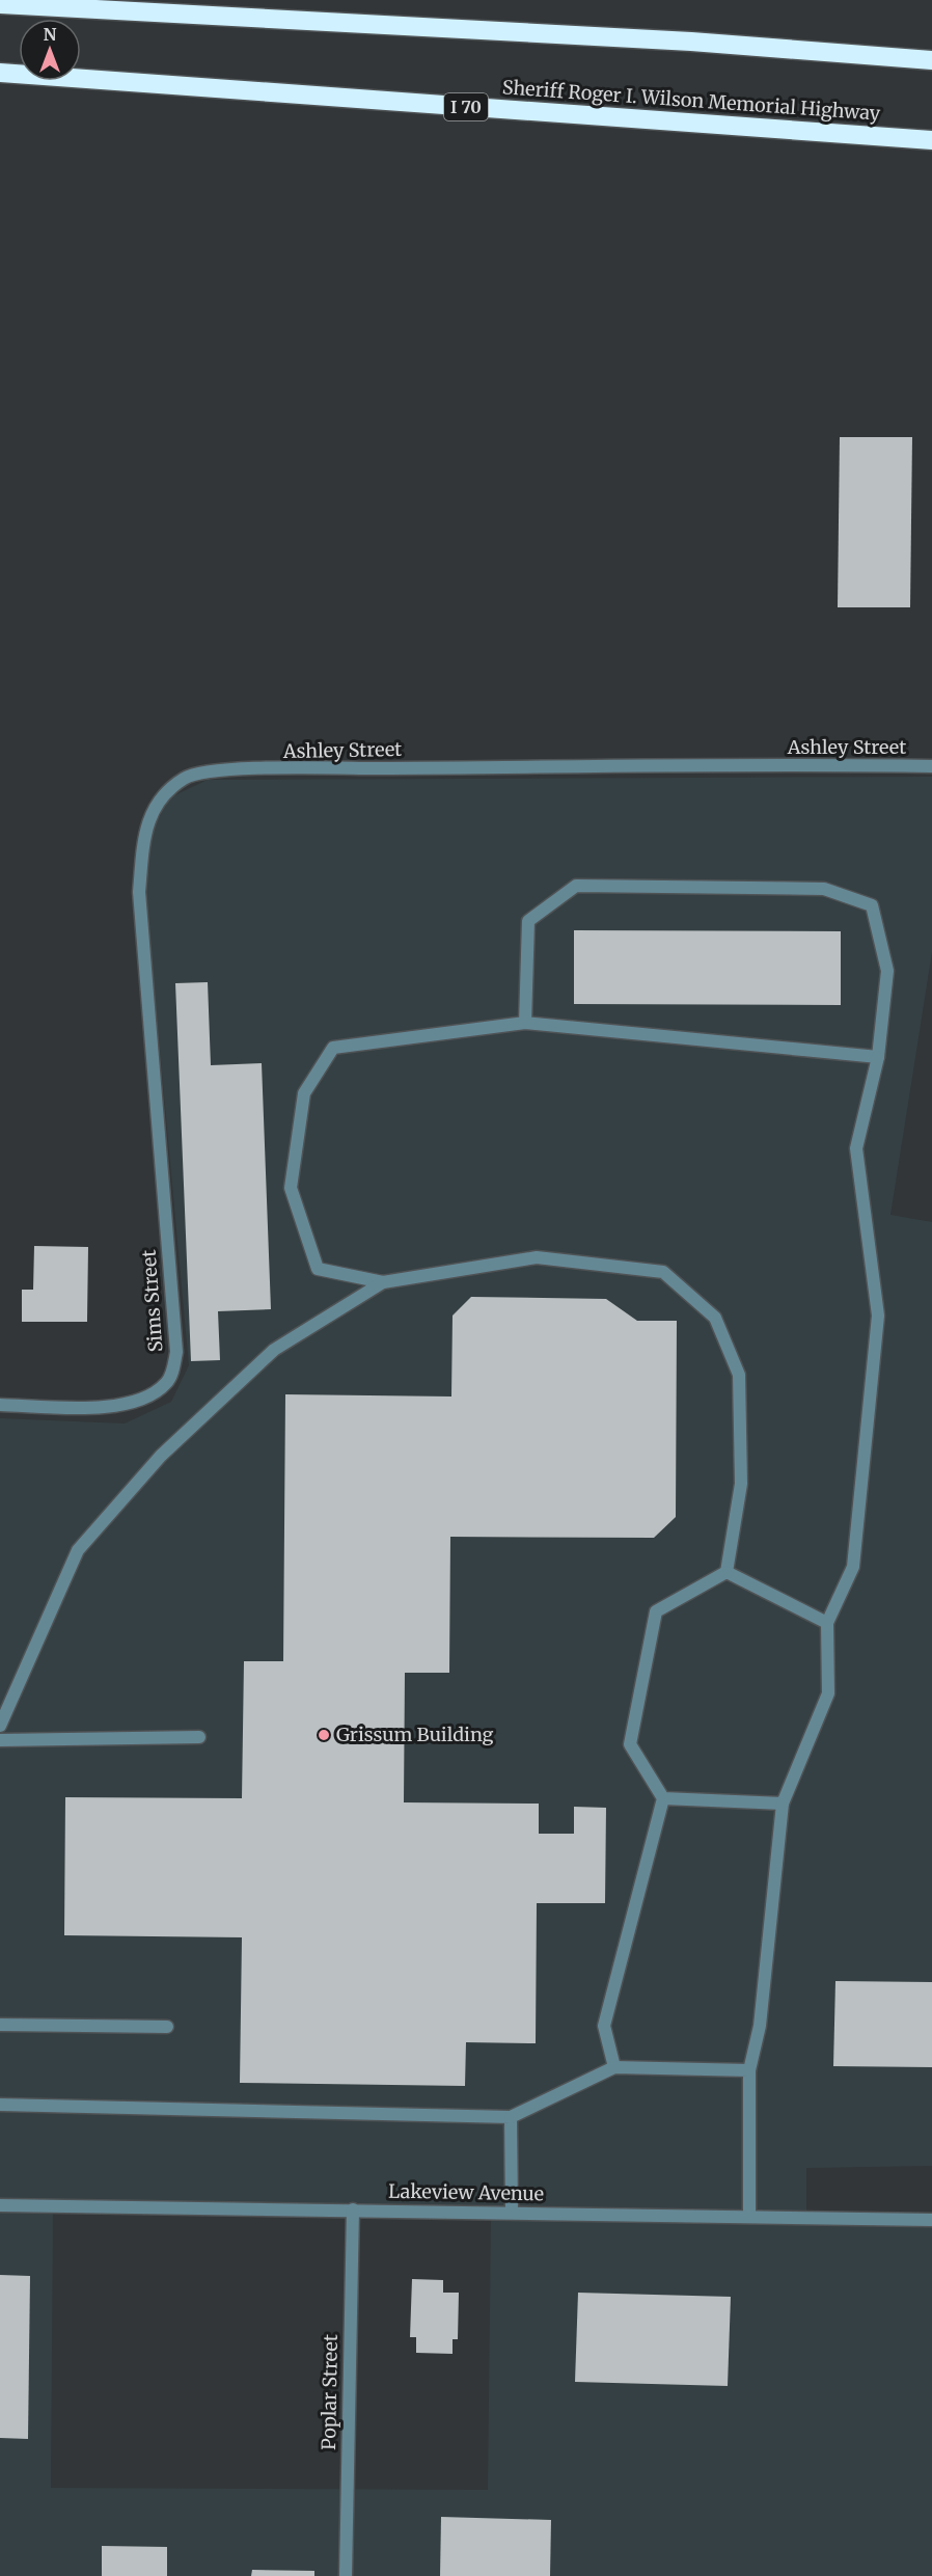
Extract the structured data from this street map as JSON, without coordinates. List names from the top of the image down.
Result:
{
  "streets": {
    "highway": ["Sheriff Roger I. Wilson Memorial Highway", "I 70"],
    "street": [
      "Ashley Street",
      "Sims Street",
      "Lakeview Avenue",
      "Poplar Street"
    ]
  },
  "crossings": [
    ["Ashley Street", "Sims Street"],
    ["Lakeview Avenue", "Poplar Street"]
  ],
  "places": ["Grissum Building"],
  "north": "top"
}
